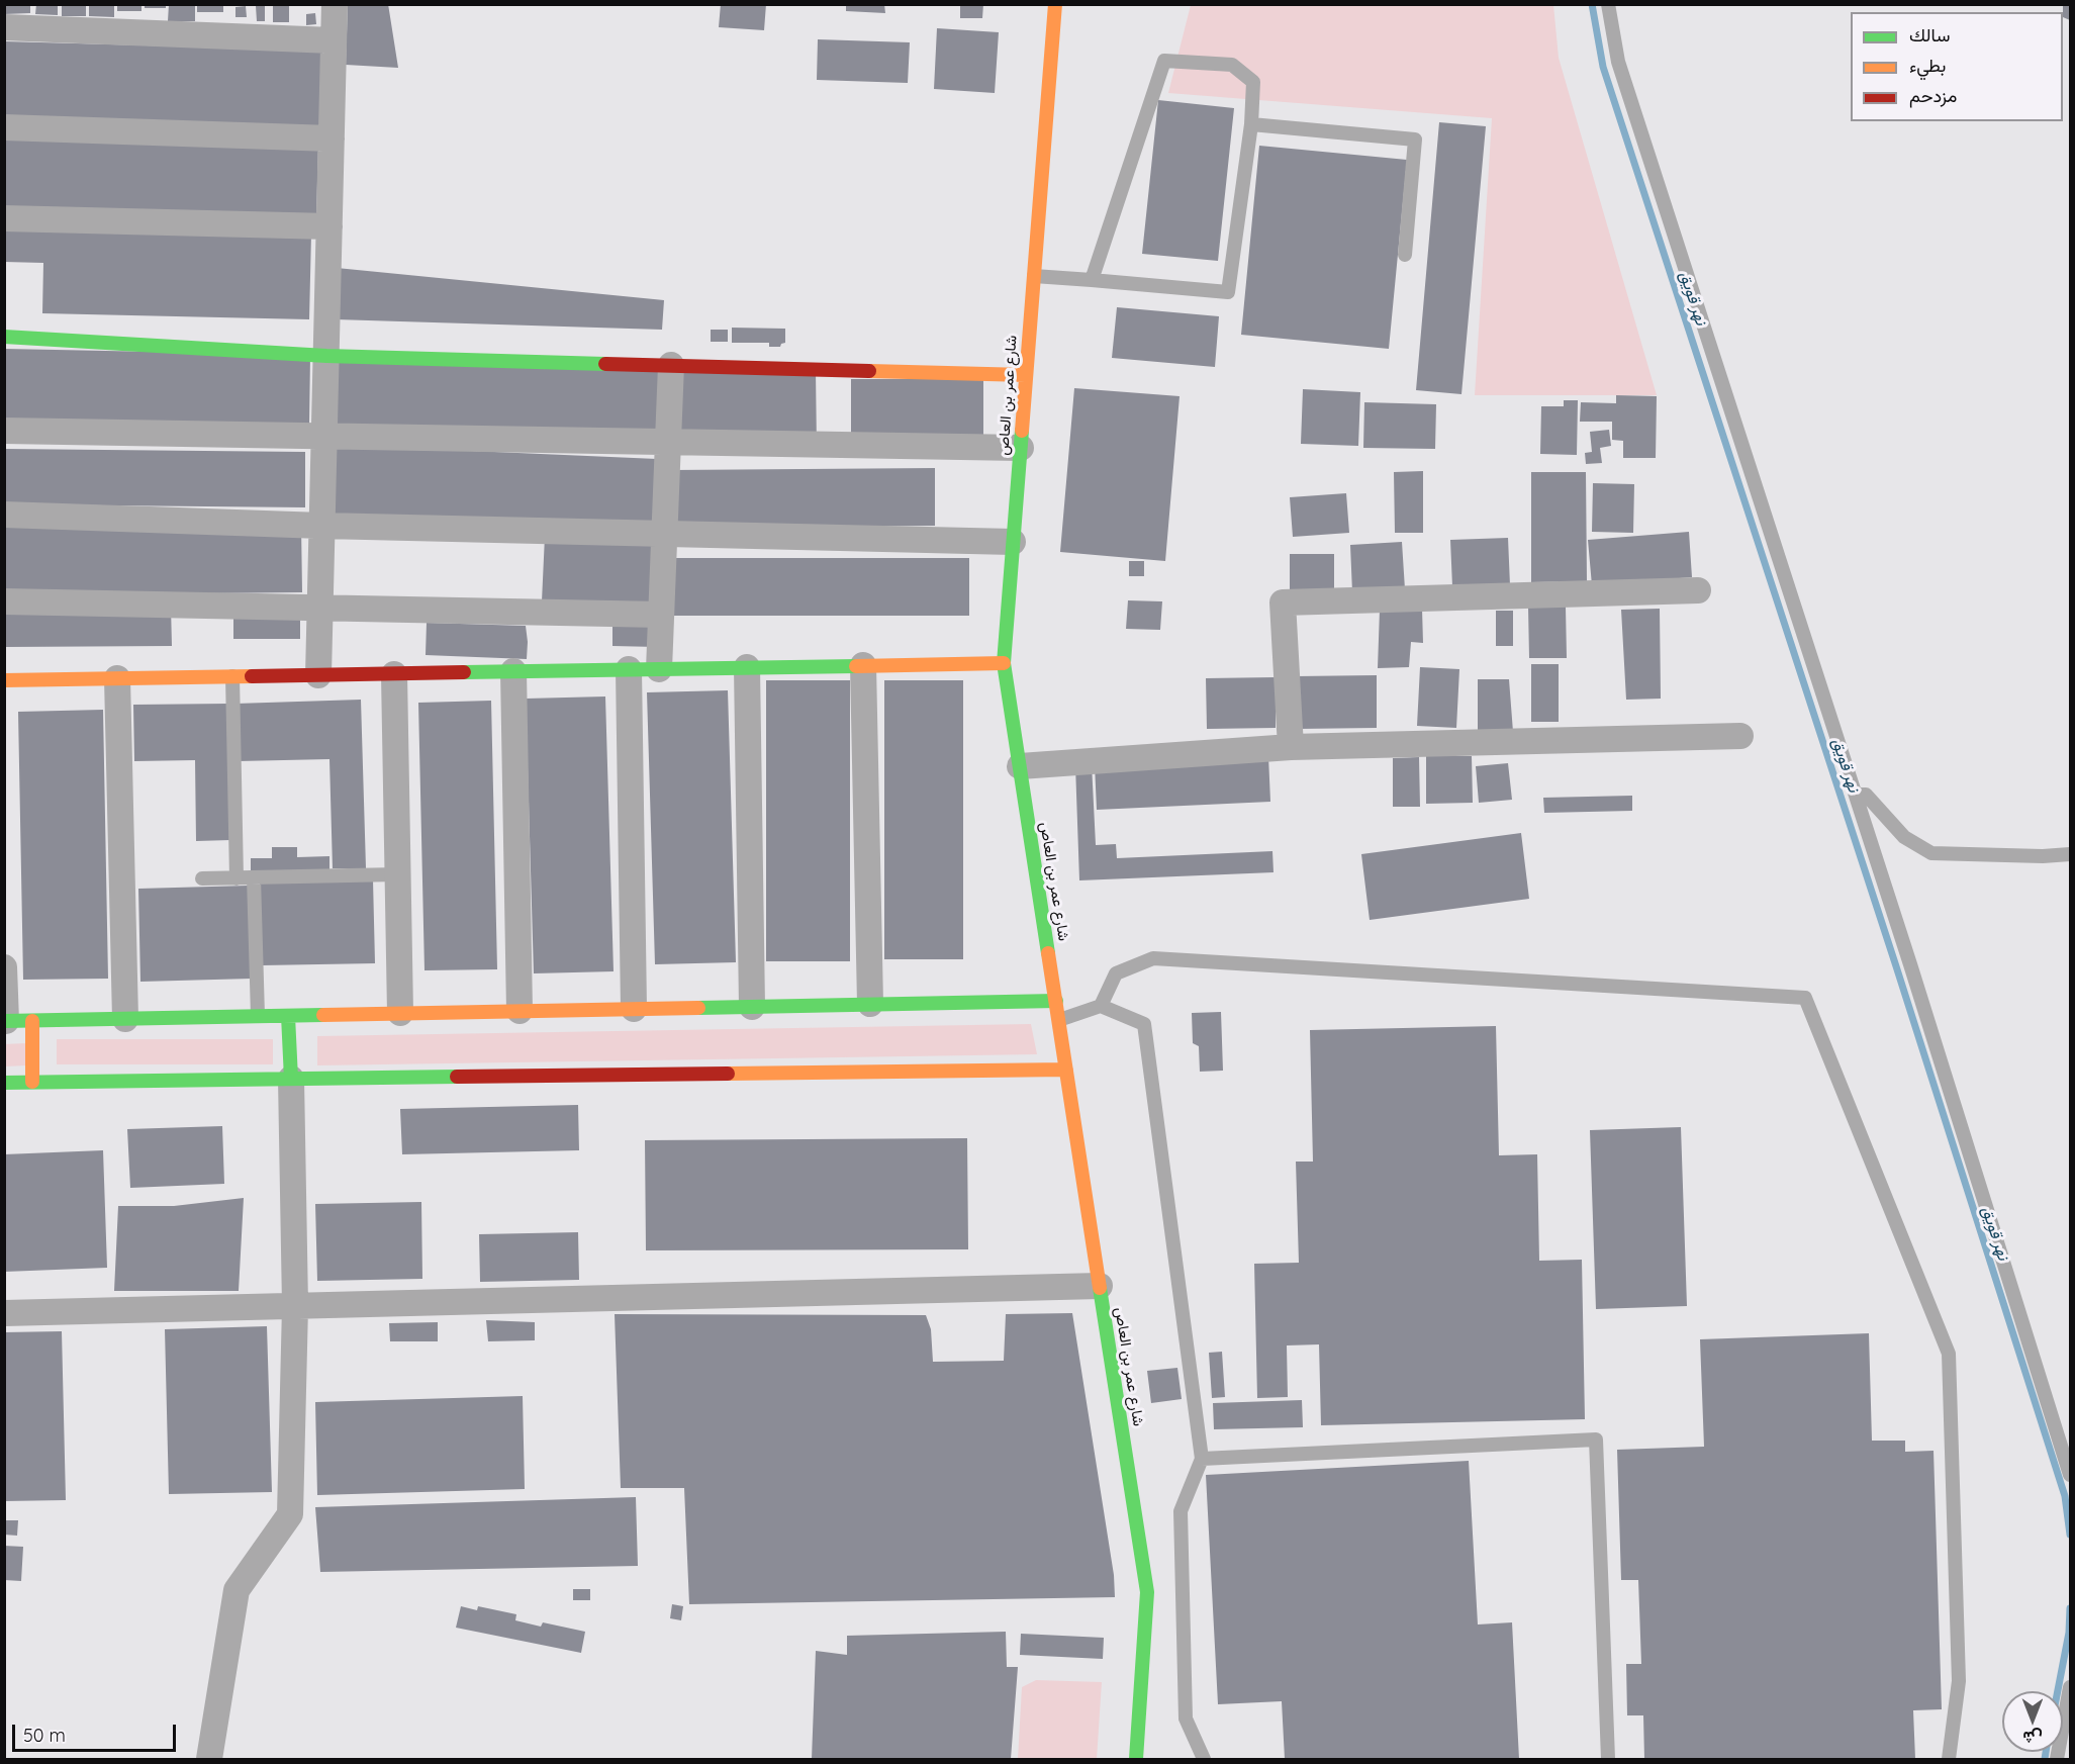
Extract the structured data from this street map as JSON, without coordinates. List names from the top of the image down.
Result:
{
  "streets": {
    "street": ["شارع عمر بن العاص"]
  },
  "water": ["نهر قويق"],
  "legend": ["سالك", "بطيء", "مزدحم"],
  "scale_bar": "50 m",
  "north": "bottom"
}
